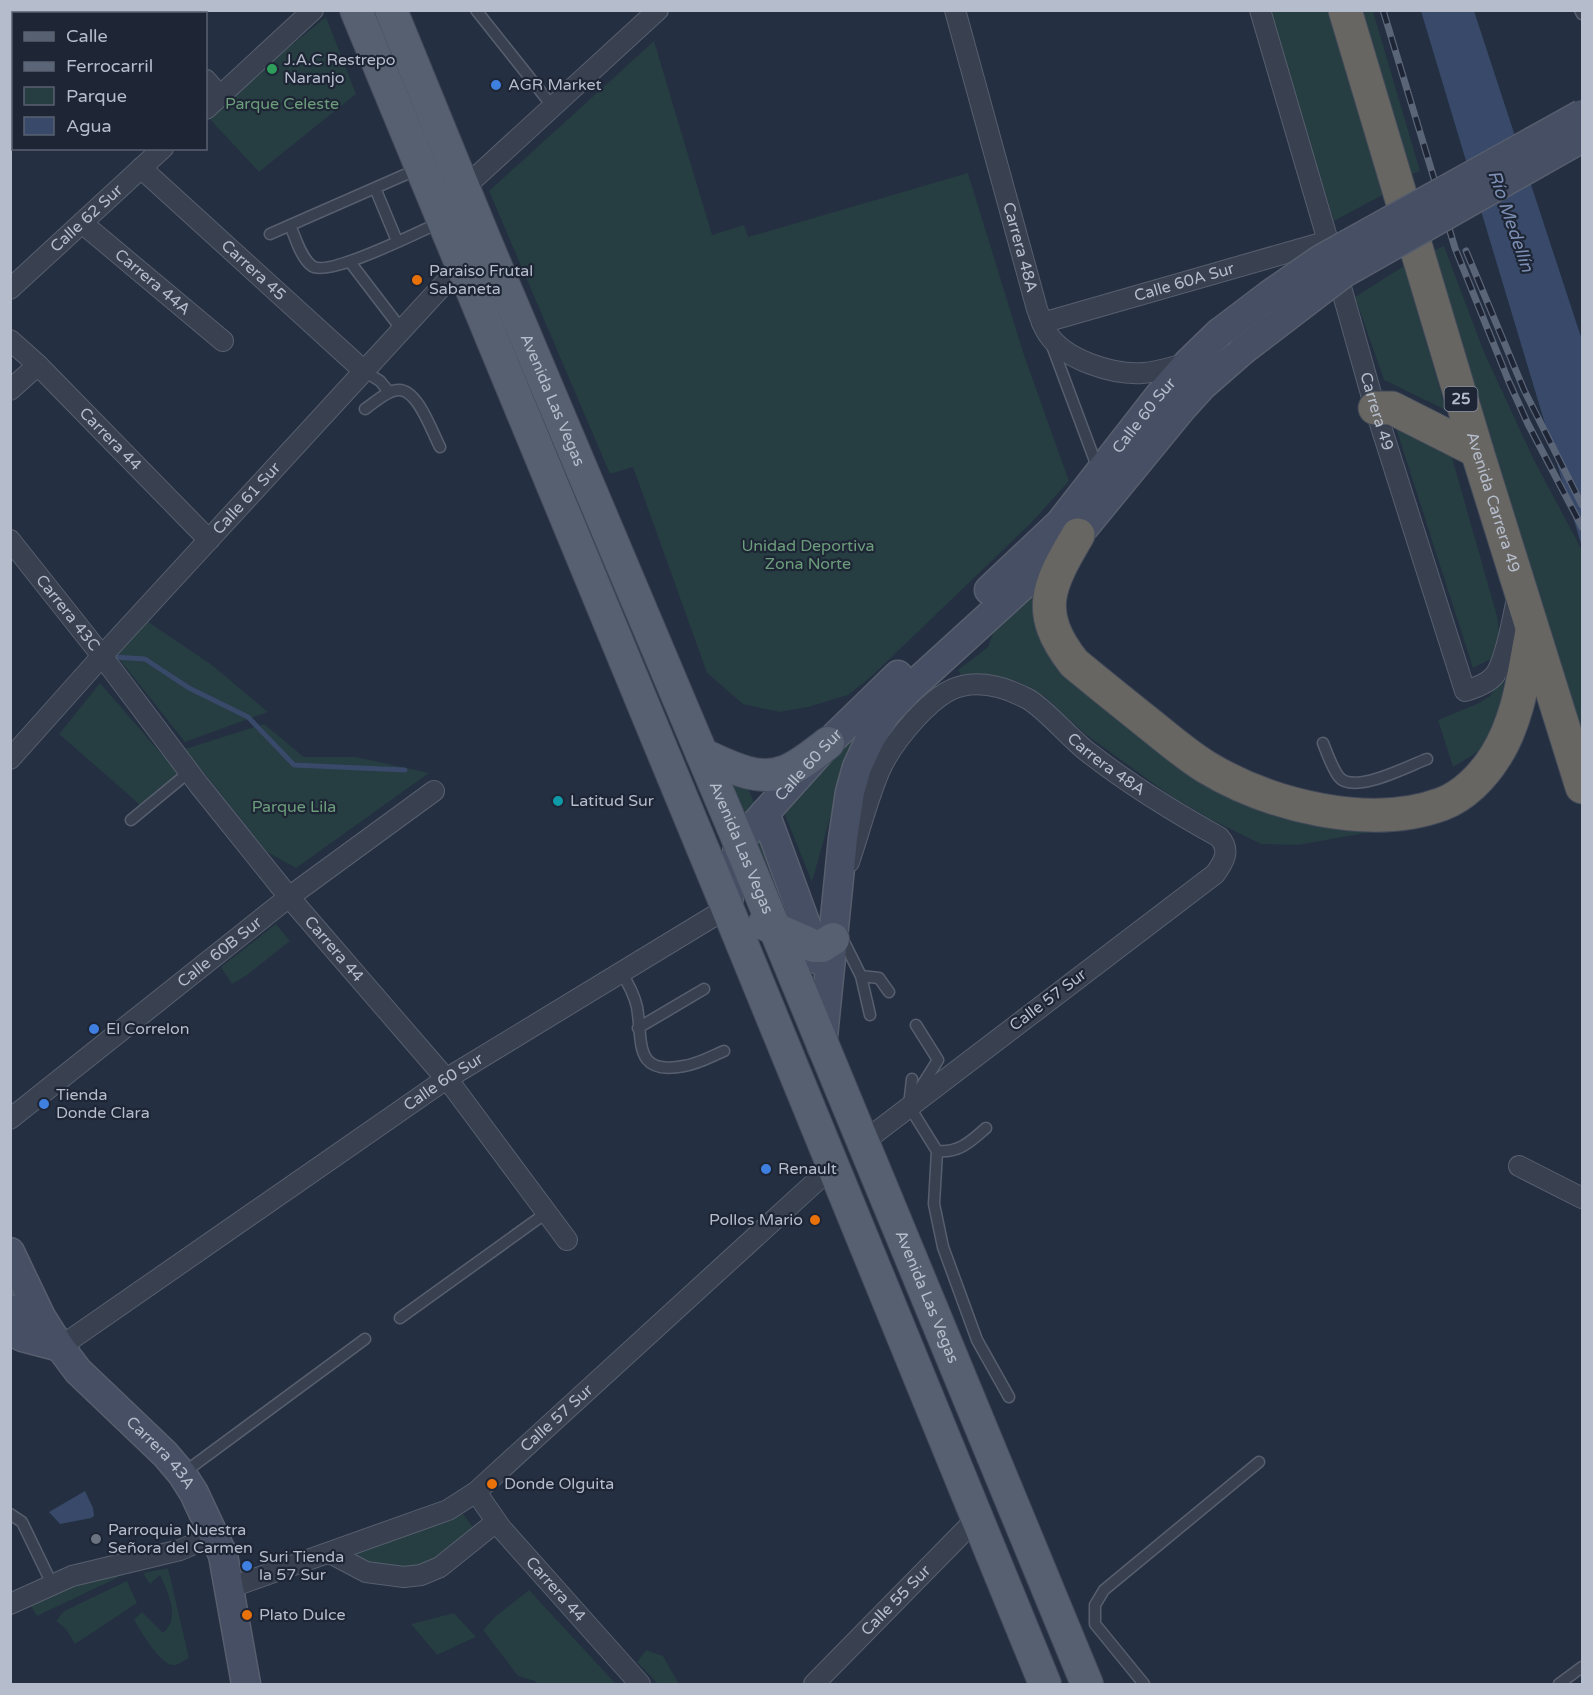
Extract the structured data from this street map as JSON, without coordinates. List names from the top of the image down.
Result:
{
  "streets": {
    "highway": ["25", "Avenida Carrera 49"],
    "main road": ["Avenida Las Vegas", "Calle 60 Sur", "Carrera 43A"],
    "street": [
      "Calle 62 Sur",
      "Carrera 48A",
      "Carrera 45",
      "Carrera 44A",
      "Calle 60A Sur",
      "Carrera 49",
      "Carrera 44",
      "Calle 61 Sur",
      "Carrera 43C",
      "Calle 60B Sur",
      "Calle 57 Sur",
      "Calle 55 Sur"
    ]
  },
  "crossings": [
    ["Calle 62 Sur", "Carrera 45"],
    ["Calle 62 Sur", "Carrera 44A"],
    ["Carrera 48A", "Calle 60A Sur"],
    ["Carrera 48A", "Calle 60 Sur"],
    ["Carrera 48A", "Calle 57 Sur"],
    ["Carrera 45", "Calle 61 Sur"],
    ["Calle 60A Sur", "Carrera 49"],
    ["Avenida Las Vegas", "Calle 60 Sur"],
    ["Avenida Las Vegas", "Calle 61 Sur"],
    ["Avenida Las Vegas", "Calle 57 Sur"],
    ["Avenida Las Vegas", "Calle 55 Sur"],
    ["Carrera 49", "Avenida Carrera 49"],
    ["Calle 60 Sur", "Carrera 44"],
    ["Calle 60 Sur", "Carrera 43A"],
    ["Carrera 44", "Calle 61 Sur"],
    ["Carrera 44", "Carrera 43C"],
    ["Carrera 44", "Calle 60B Sur"],
    ["Carrera 44", "Calle 57 Sur"],
    ["Calle 61 Sur", "Carrera 43C"],
    ["Calle 57 Sur", "Carrera 43A"]
  ],
  "water": ["Río Medellín"],
  "parks": ["Parque Celeste", "Unidad Deportiva Zona Norte", "Parque Lila"],
  "places": [
    "J.A.C Restrepo Naranjo",
    "AGR Market",
    "Paraiso Frutal Sabaneta",
    "Latitud Sur",
    "El Correlon",
    "Tienda Donde Clara",
    "Renault",
    "Pollos Mario",
    "Donde Olguita",
    "Parroquia Nuestra Señora del Carmen",
    "Suri Tienda la 57 Sur",
    "Plato Dulce"
  ],
  "legend": [
    "Calle",
    "Ferrocarril",
    "Parque",
    "Agua"
  ]
}
